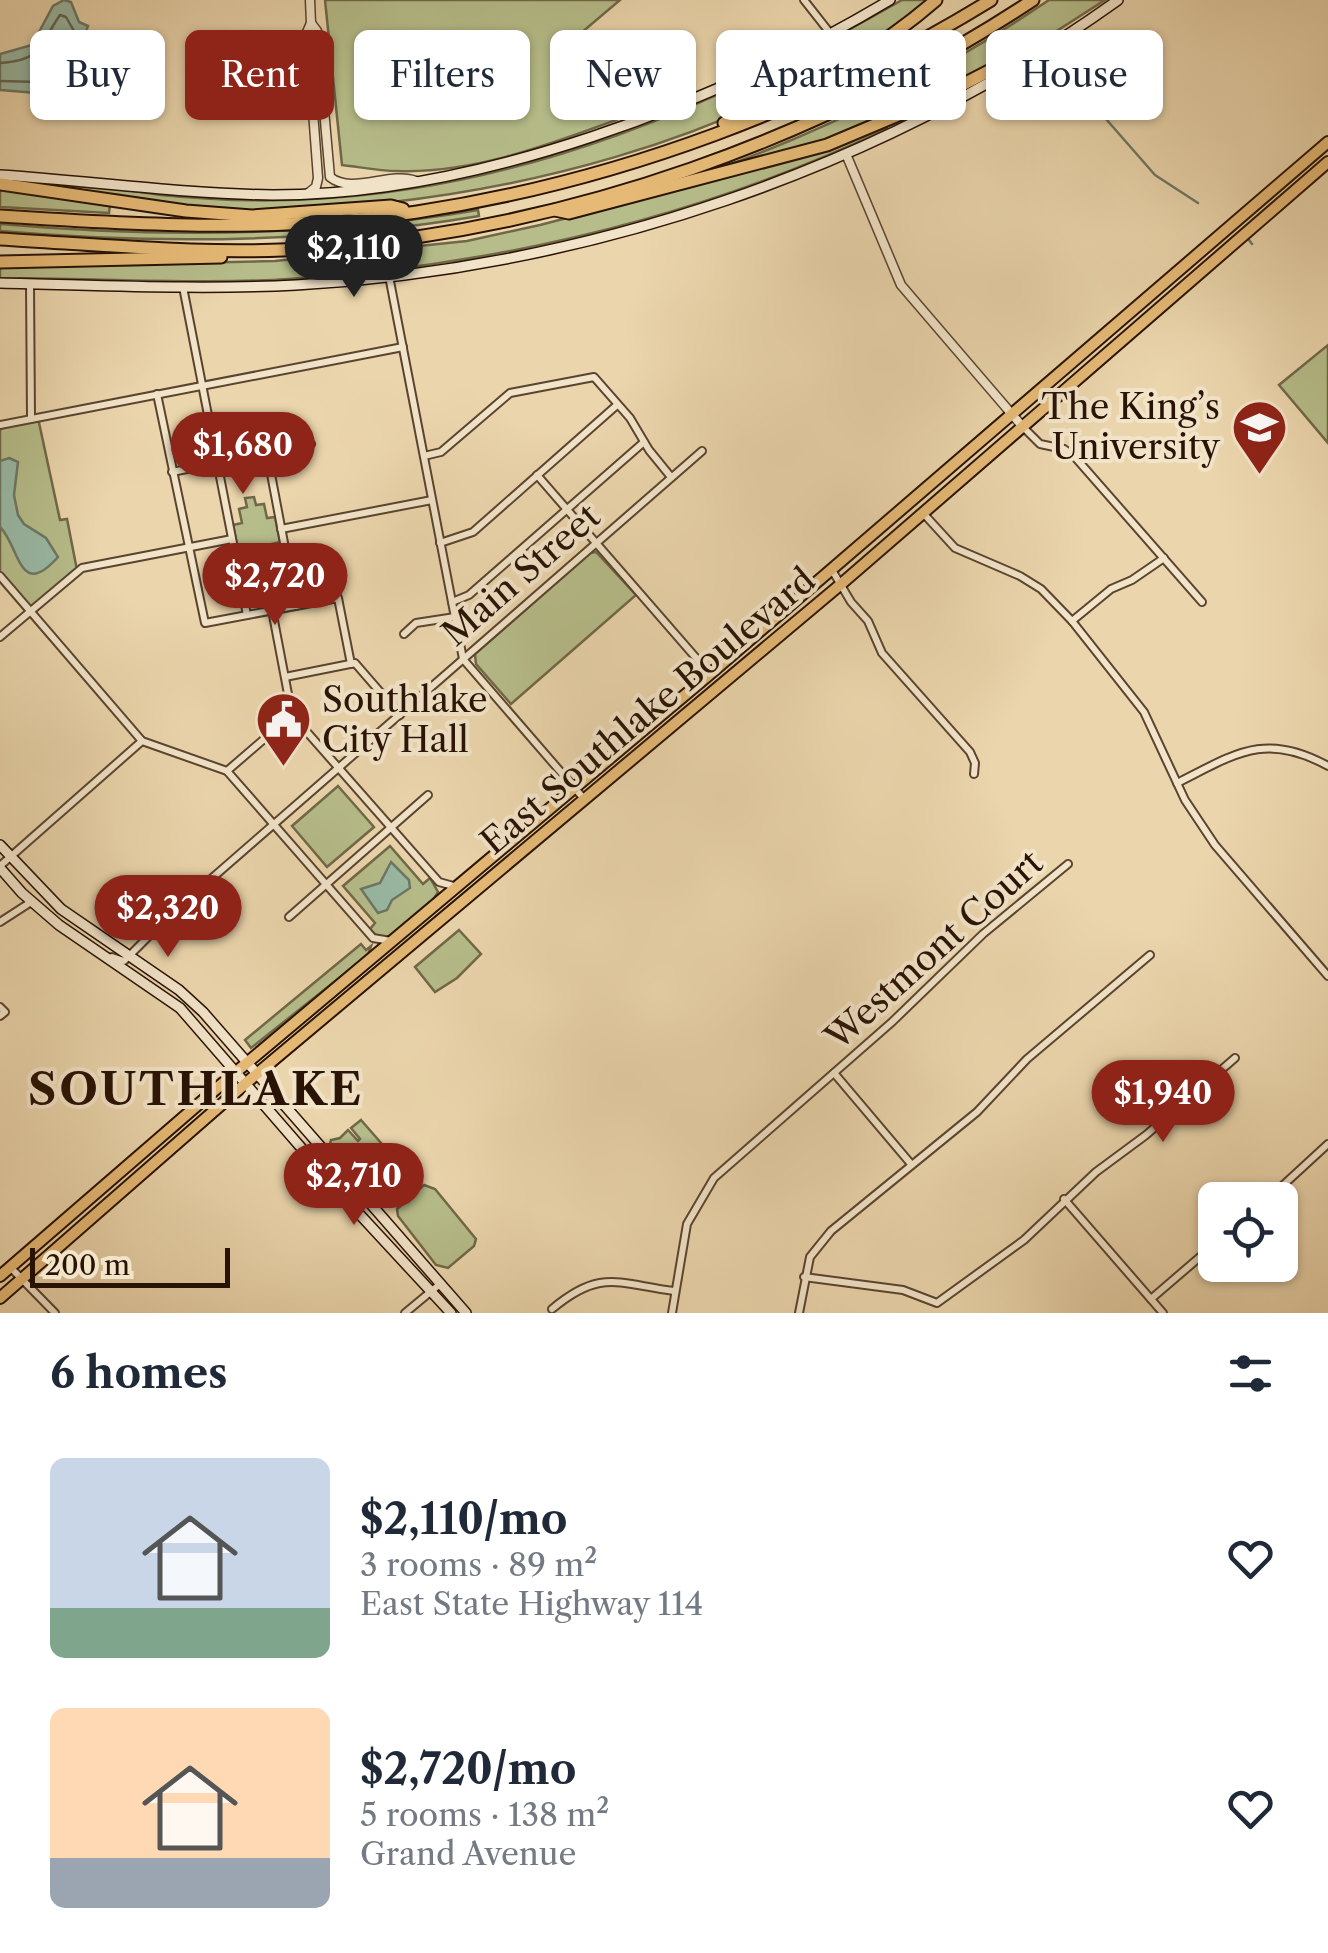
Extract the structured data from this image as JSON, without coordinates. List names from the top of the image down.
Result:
{
  "streets": {
    "main road": ["East Southlake Boulevard"],
    "street": ["Main Street", "Westmont Court"]
  },
  "districts": ["SOUTHLAKE"],
  "places": {
    "school or university": ["The King’s University"],
    "public building": ["Southlake City Hall"]
  },
  "scale_bar": "200 m",
  "page": {
    "chip": [
      "Buy",
      "Rent",
      "Filters",
      "New",
      "Apartment",
      "House"
    ],
    "price": [
      "$2,110",
      "$1,680",
      "$2,720",
      "$2,320",
      "$1,940",
      "$2,710"
    ],
    "scale": "200 m",
    "heading": "6 homes",
    "list": [
      {
        "name": "$2,110/mo",
        "note": "3 rooms · 89 m² · East State Highway 114"
      },
      {
        "name": "$2,720/mo",
        "note": "5 rooms · 138 m² · Grand Avenue"
      }
    ]
  }
}
